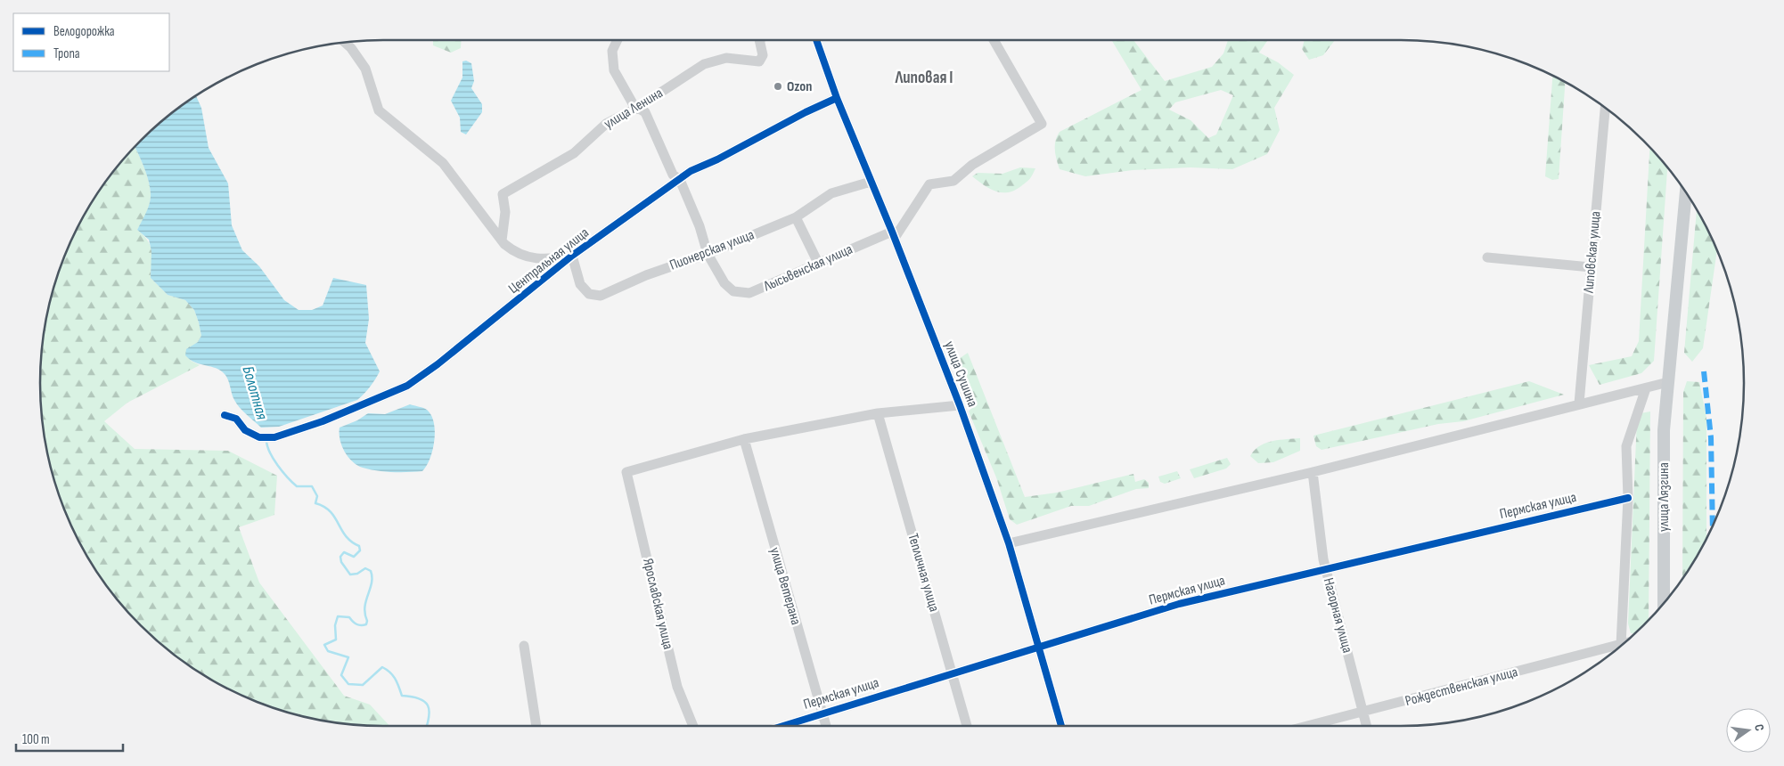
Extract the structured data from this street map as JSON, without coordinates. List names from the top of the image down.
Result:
{
  "streets": {
    "main road": ["улица Лязгина"],
    "street": [
      "улица Ленина",
      "Пионерская улица",
      "Липовская улица",
      "Центральная улица",
      "Лысьвенская улица",
      "улица Сушина",
      "Пермская улица",
      "Тепличная улица",
      "улица Ветерана",
      "Ярославская улица",
      "Нагорная улица",
      "Рождественская улица"
    ]
  },
  "crossings": [
    ["улица Ленина", "Центральная улица"],
    ["Пионерская улица", "Центральная улица"],
    ["Пионерская улица", "Лысьвенская улица"],
    ["Пионерская улица", "улица Сушина"],
    ["Центральная улица", "улица Сушина"],
    ["Лысьвенская улица", "улица Сушина"],
    ["улица Сушина", "Пермская улица"],
    ["Пермская улица", "Тепличная улица"],
    ["Пермская улица", "улица Ветерана"],
    ["Пермская улица", "Нагорная улица"],
    ["улица Ветерана", "Ярославская улица"],
    ["Нагорная улица", "Рождественская улица"]
  ],
  "districts": ["Липовая I"],
  "water": ["Болотная"],
  "places": ["Ozon"],
  "legend": ["Велодорожка", "Тропа"],
  "scale_bar": "100 m",
  "north": "right"
}
